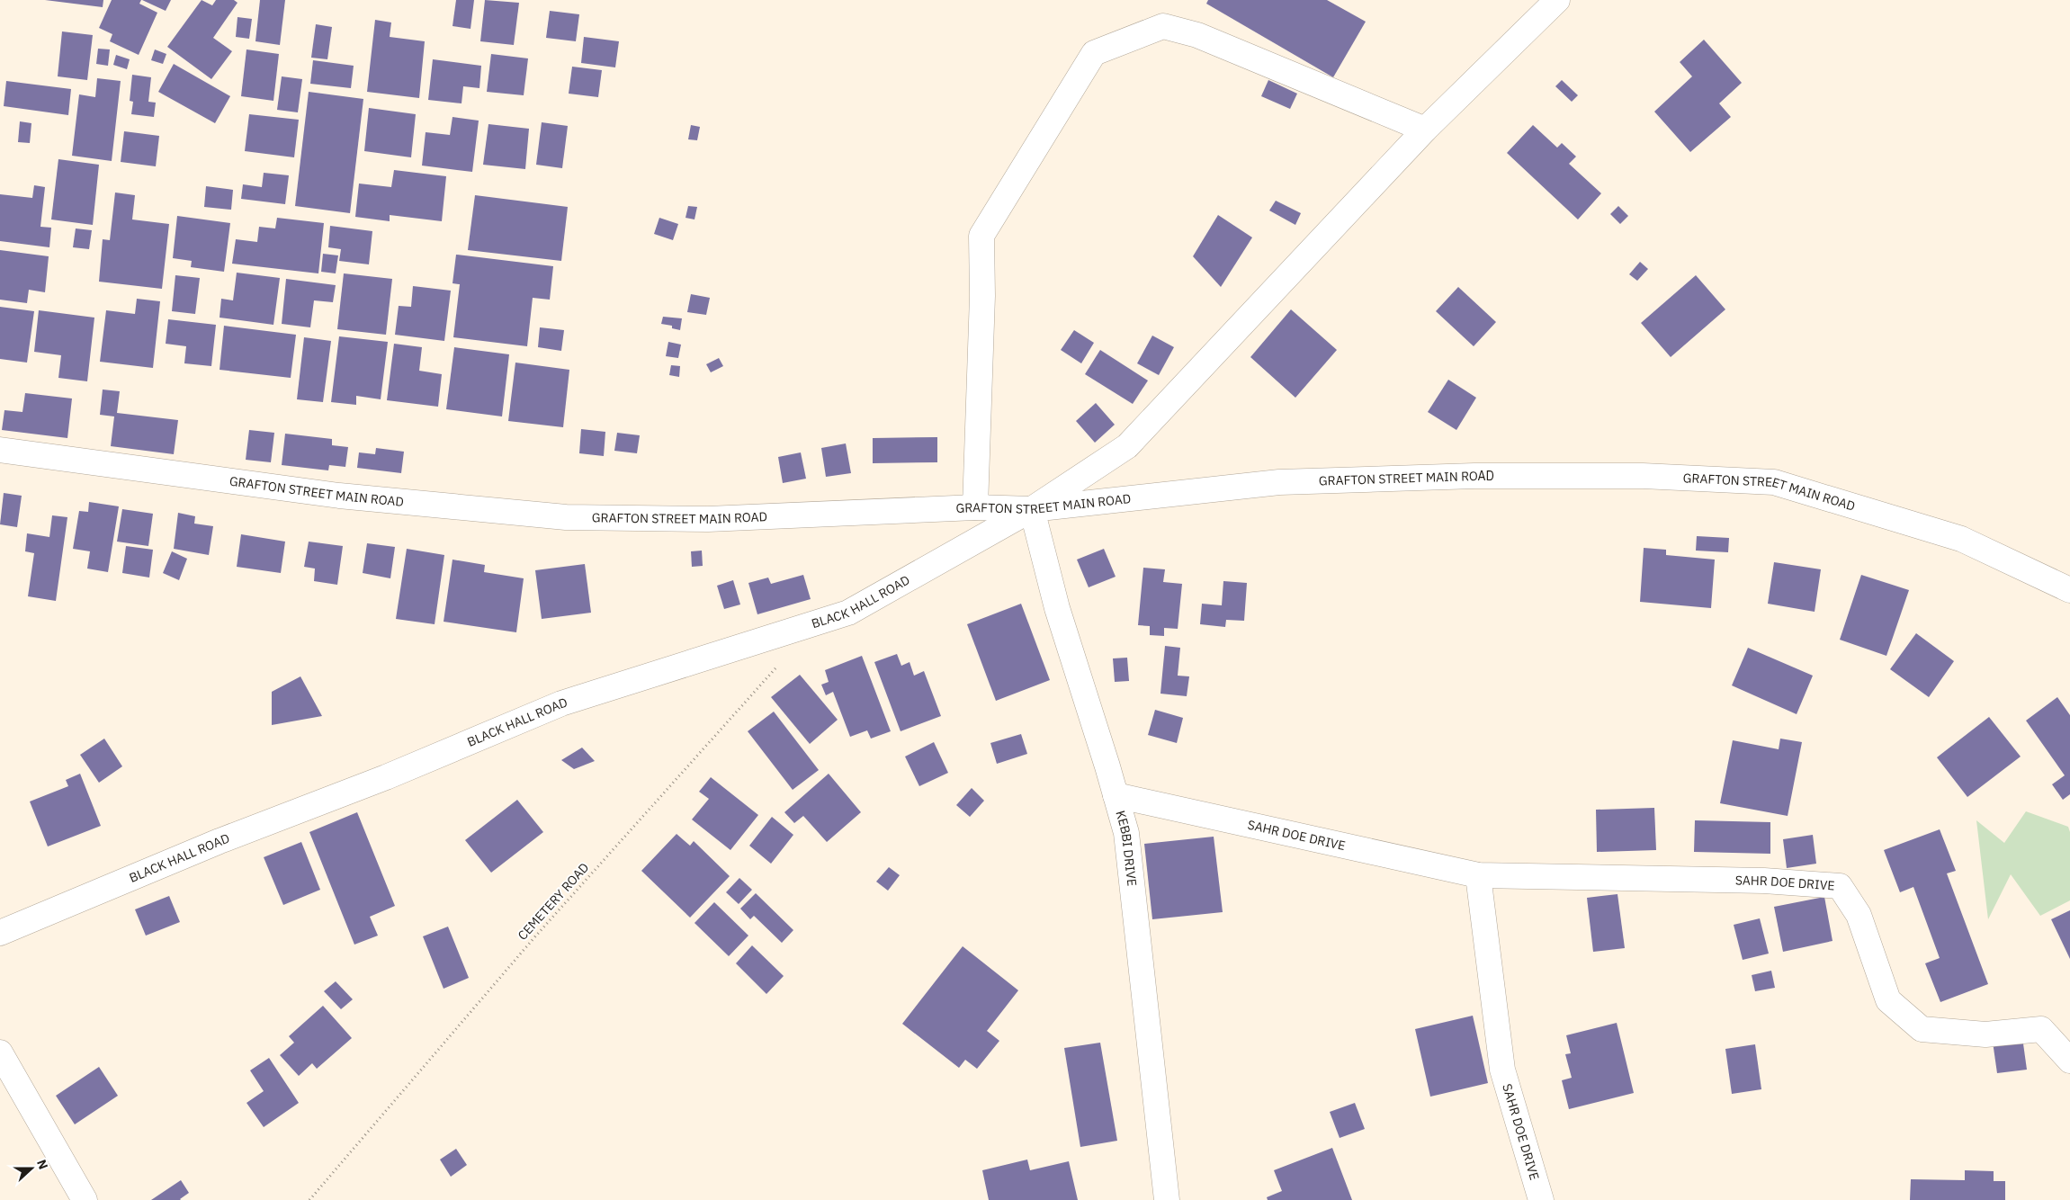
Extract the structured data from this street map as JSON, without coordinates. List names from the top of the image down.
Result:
{
  "streets": {
    "street": [
      "GRAFTON STREET MAIN ROAD",
      "BLACK HALL ROAD",
      "SAHR DOE DRIVE",
      "KEBBI DRIVE"
    ],
    "path": ["CEMETERY ROAD"]
  },
  "crossings": [
    ["GRAFTON STREET MAIN ROAD", "BLACK HALL ROAD"],
    ["GRAFTON STREET MAIN ROAD", "KEBBI DRIVE"],
    ["BLACK HALL ROAD", "KEBBI DRIVE"],
    ["SAHR DOE DRIVE", "KEBBI DRIVE"]
  ],
  "north": "right"
}
